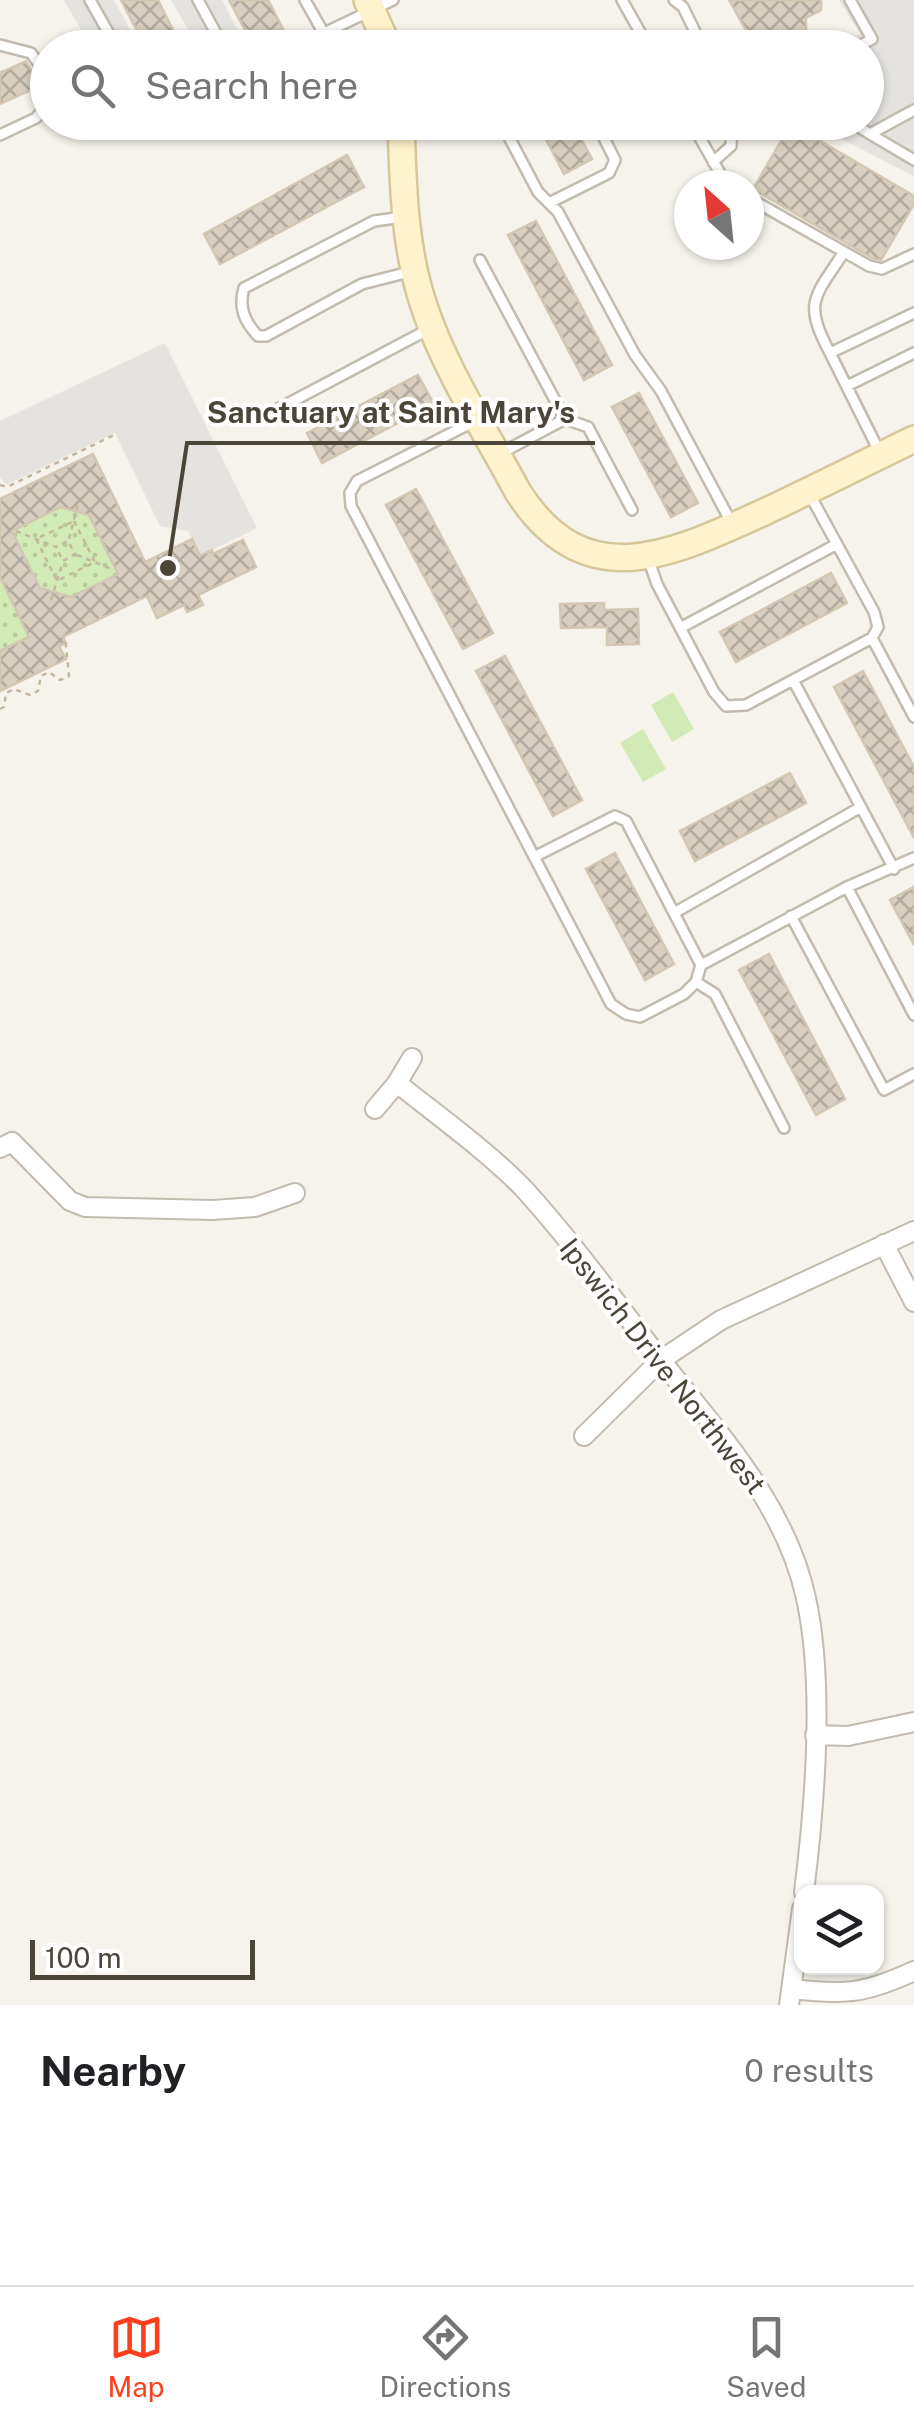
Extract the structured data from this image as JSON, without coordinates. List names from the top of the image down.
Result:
{
  "streets": {
    "street": ["Ipswich Drive Northwest"]
  },
  "places": ["Sanctuary at Saint Mary's"],
  "scale_bar": "100 m",
  "north": "top left",
  "page": {
    "search": "Search here",
    "scale": "100 m",
    "heading": ["Nearby", "0 results"],
    "nav": ["Map", "Directions", "Saved"]
  }
}
